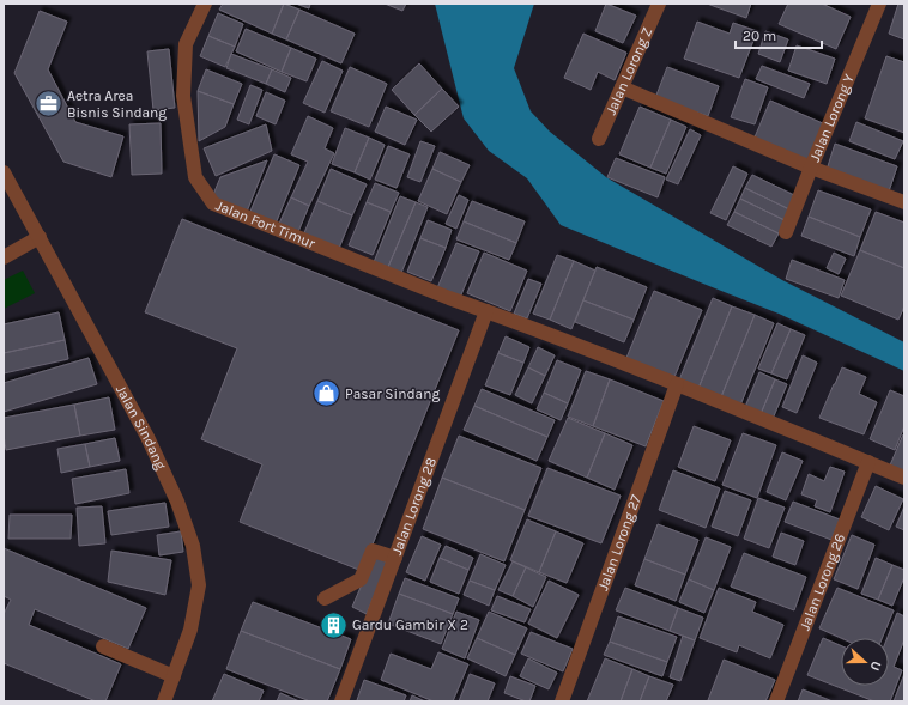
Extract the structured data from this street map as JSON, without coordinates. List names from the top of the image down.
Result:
{
  "streets": {
    "street": [
      "Jalan Lorong Z",
      "Jalan Lorong Y",
      "Jalan Fort Timur",
      "Jalan Sindang",
      "Jalan Lorong 28",
      "Jalan Lorong 27",
      "Jalan Lorong 26"
    ]
  },
  "crossings": [
    ["Jalan Fort Timur", "Jalan Lorong 28"],
    ["Jalan Fort Timur", "Jalan Lorong 27"],
    ["Jalan Fort Timur", "Jalan Lorong 26"]
  ],
  "places": {
    "office": ["Aetra Area Bisnis Sindang"],
    "shop": ["Pasar Sindang"],
    "building": ["Gardu Gambir X 2"]
  },
  "scale_bar": "20 m",
  "north": "right"
}
